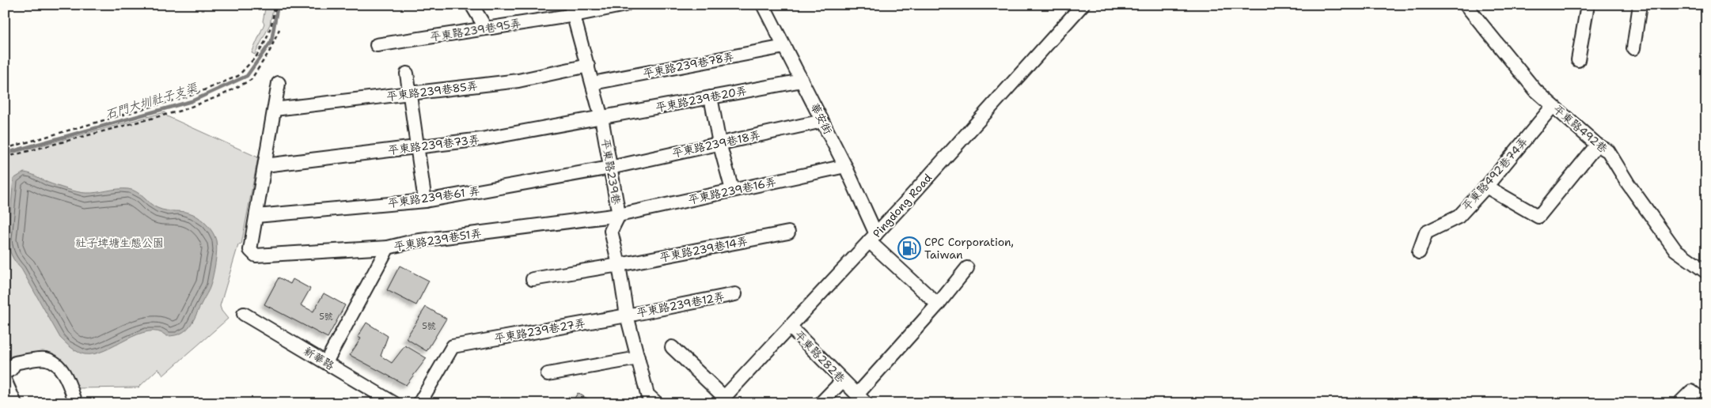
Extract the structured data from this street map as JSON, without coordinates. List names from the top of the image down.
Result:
{
  "streets": {
    "street": [
      "平東路239巷95弄",
      "平東路239巷78弄",
      "平東路239巷85弄",
      "平東路239巷20弄",
      "華安街",
      "平東路492巷",
      "平東路239巷18弄",
      "平東路239巷73弄",
      "平東路239巷",
      "平東路492巷74弄",
      "平東路239巷16弄",
      "平東路239巷61 弄",
      "Pingdong Road",
      "平東路239巷51弄",
      "平東路239巷14弄",
      "平東路239巷12弄",
      "平東路239巷27弄",
      "平東路282巷",
      "新華路"
    ]
  },
  "crossings": [
    ["平東路239巷95弄", "平東路239巷"],
    ["平東路239巷78弄", "華安街"],
    ["平東路239巷78弄", "平東路239巷"],
    ["平東路239巷85弄", "平東路239巷"],
    ["平東路239巷20弄", "華安街"],
    ["平東路239巷20弄", "平東路239巷73弄"],
    ["平東路239巷20弄", "平東路239巷"],
    ["華安街", "平東路239巷18弄"],
    ["華安街", "平東路239巷16弄"],
    ["華安街", "Pingdong Road"],
    ["平東路492巷", "平東路492巷74弄"],
    ["平東路239巷18弄", "平東路239巷"],
    ["平東路239巷18弄", "平東路239巷61 弄"],
    ["平東路239巷73弄", "平東路239巷"],
    ["平東路239巷", "平東路239巷16弄"],
    ["平東路239巷", "平東路239巷61 弄"],
    ["平東路239巷", "平東路239巷51弄"],
    ["平東路239巷", "平東路239巷14弄"],
    ["平東路239巷", "平東路239巷12弄"],
    ["平東路239巷", "平東路239巷27弄"],
    ["平東路239巷16弄", "平東路239巷51弄"],
    ["平東路239巷61 弄", "平東路239巷51弄"],
    ["Pingdong Road", "平東路282巷"],
    ["平東路239巷12弄", "平東路239巷27弄"]
  ],
  "water": ["石門大圳社子支渠"],
  "parks": ["社子埤塘生態公園"],
  "places": {
    "fuel station": ["CPC Corporation, Taiwan"]
  },
  "house_numbers": ["5號", "5號"]
}
